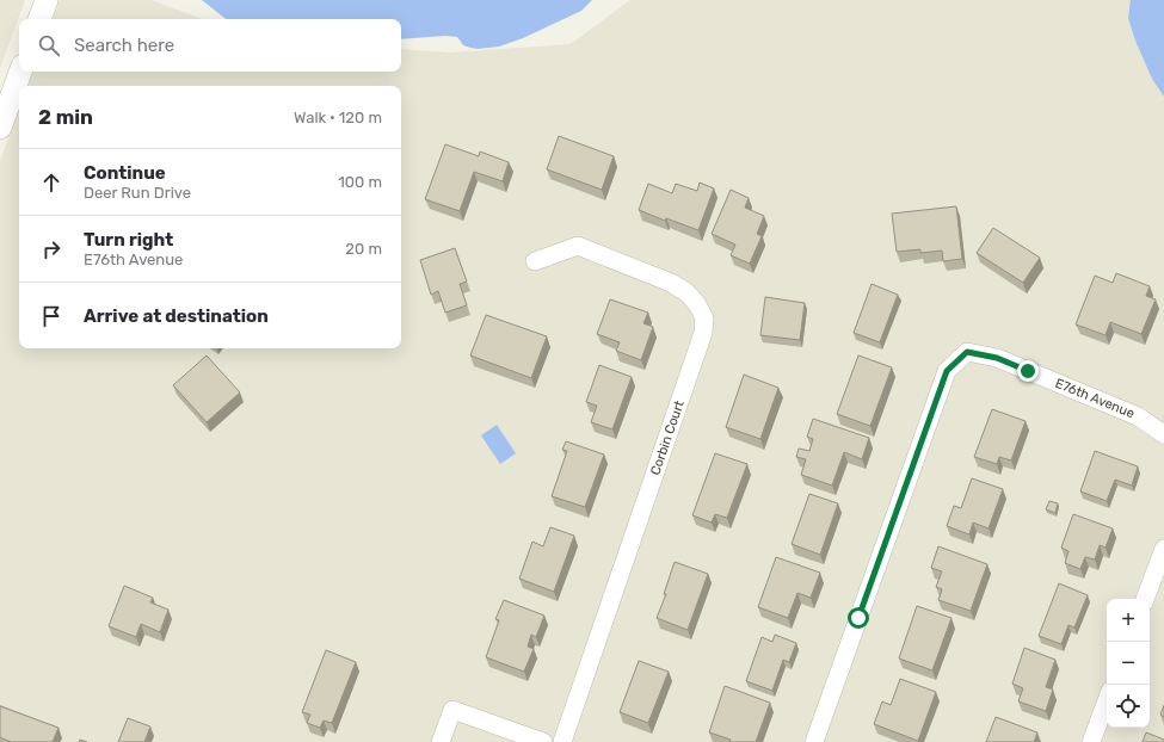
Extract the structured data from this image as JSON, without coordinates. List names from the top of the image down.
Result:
{
  "streets": {
    "street": ["E76th Avenue", "Corbin Court"]
  },
  "page": {
    "search": "Search here",
    "heading": ["2 min", "Walk · 120 m"],
    "list": [
      ["Continue", "Deer Run Drive", "100 m"],
      ["Turn right", "E76th Avenue", "20 m"],
      "Arrive at destination"
    ],
    "map_buttons": ["+", "−"]
  }
}
